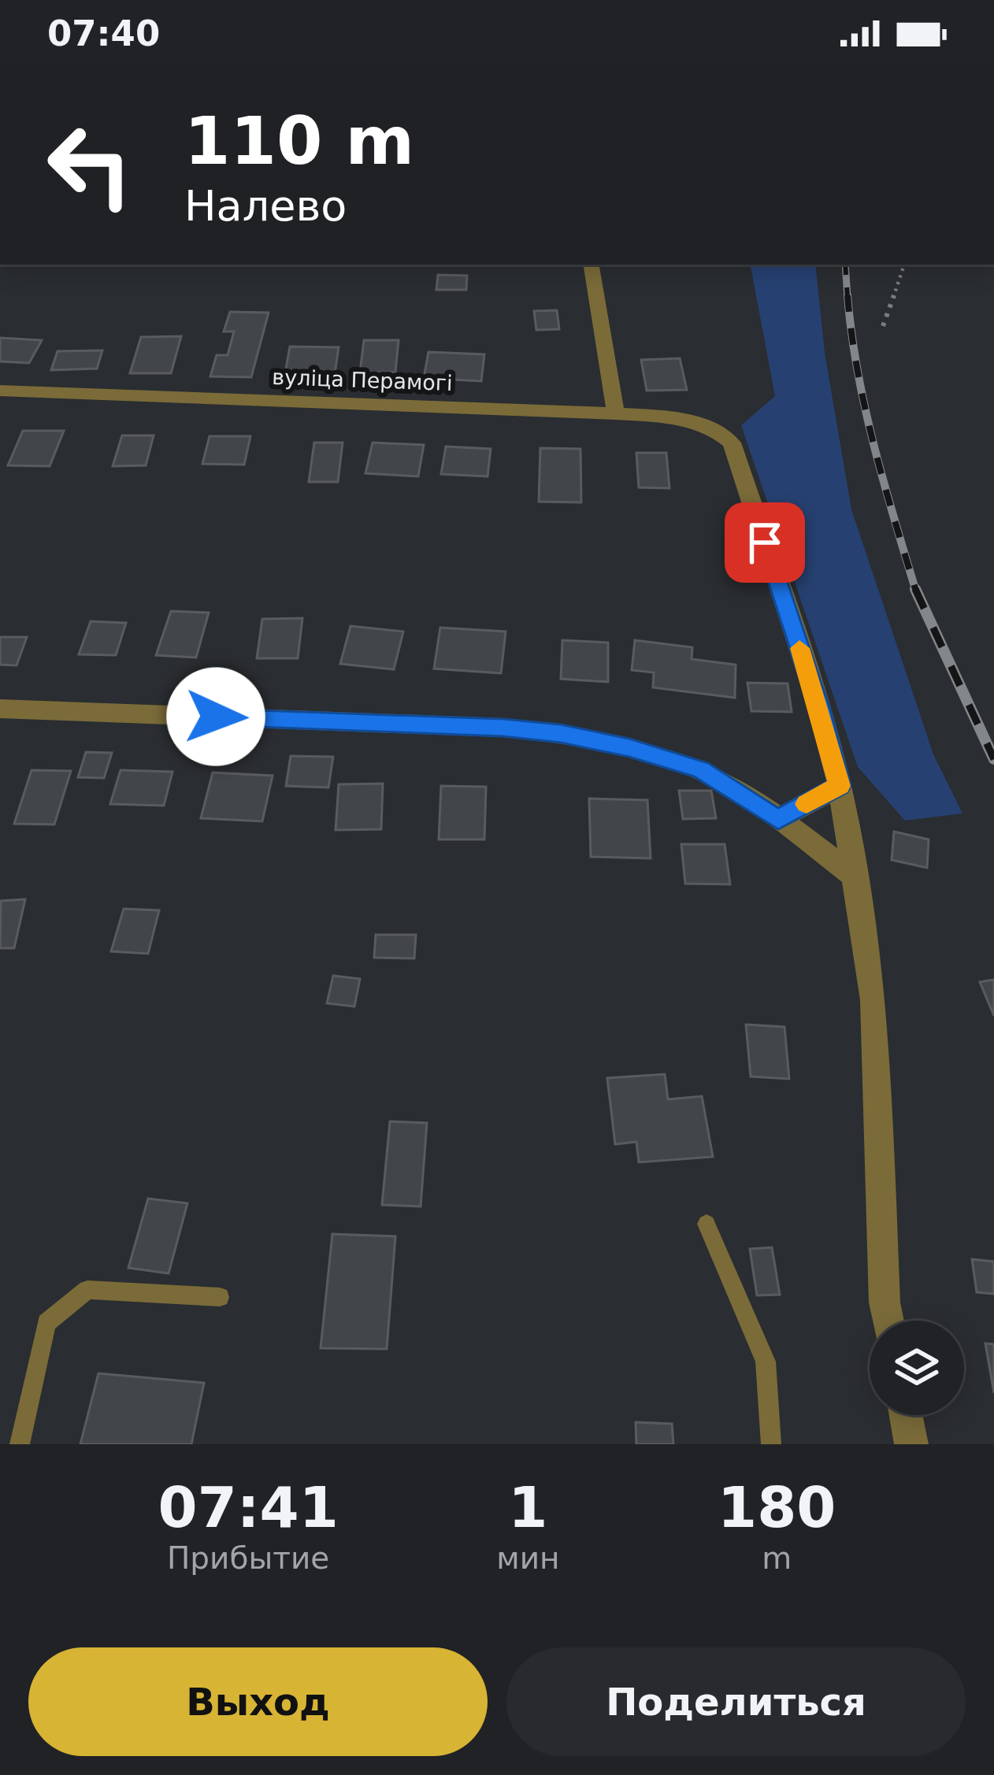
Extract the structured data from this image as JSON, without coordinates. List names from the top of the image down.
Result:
{
  "streets": {
    "street": ["вуліца Перамогі"]
  },
  "page": {
    "status": "07:40",
    "turn": ["110 m", "Налево"],
    "eta": [
      "07:41",
      "Прибытие",
      "1",
      "мин",
      "180",
      "m"
    ],
    "buttons": ["Выход", "Поделиться"]
  }
}
